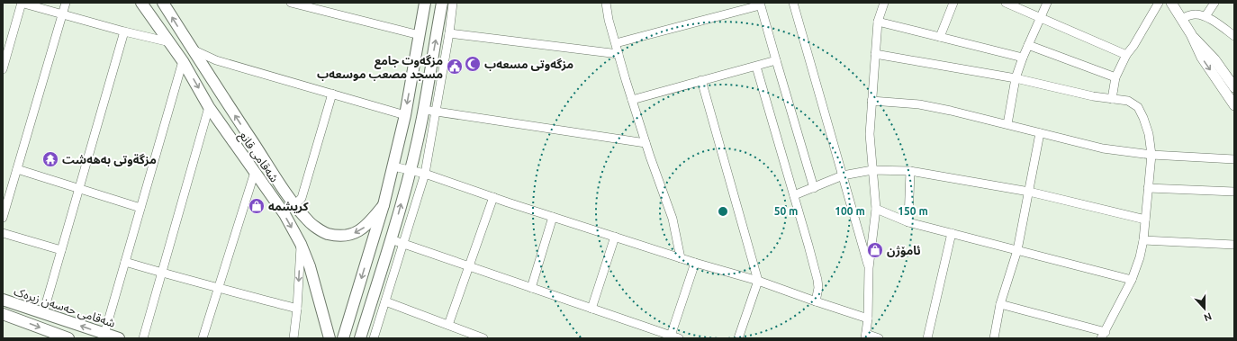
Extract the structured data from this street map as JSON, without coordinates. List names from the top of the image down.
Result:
{
  "streets": {
    "main road": ["شەقامی قانع", "شەقامی حەسەن زیرەک"]
  },
  "places": {
    "mosque": ["مزگەوتی مسعەب"],
    "public building": ["مزگەوت جامع مسجد مصعب موسعەب"],
    "temple": ["مزگةوتى بەھەشت"],
    "shop": ["کریشمە", "ئامۆژن"]
  },
  "north": "bottom",
  "rings": ["50 m", "100 m", "150 m"]
}
